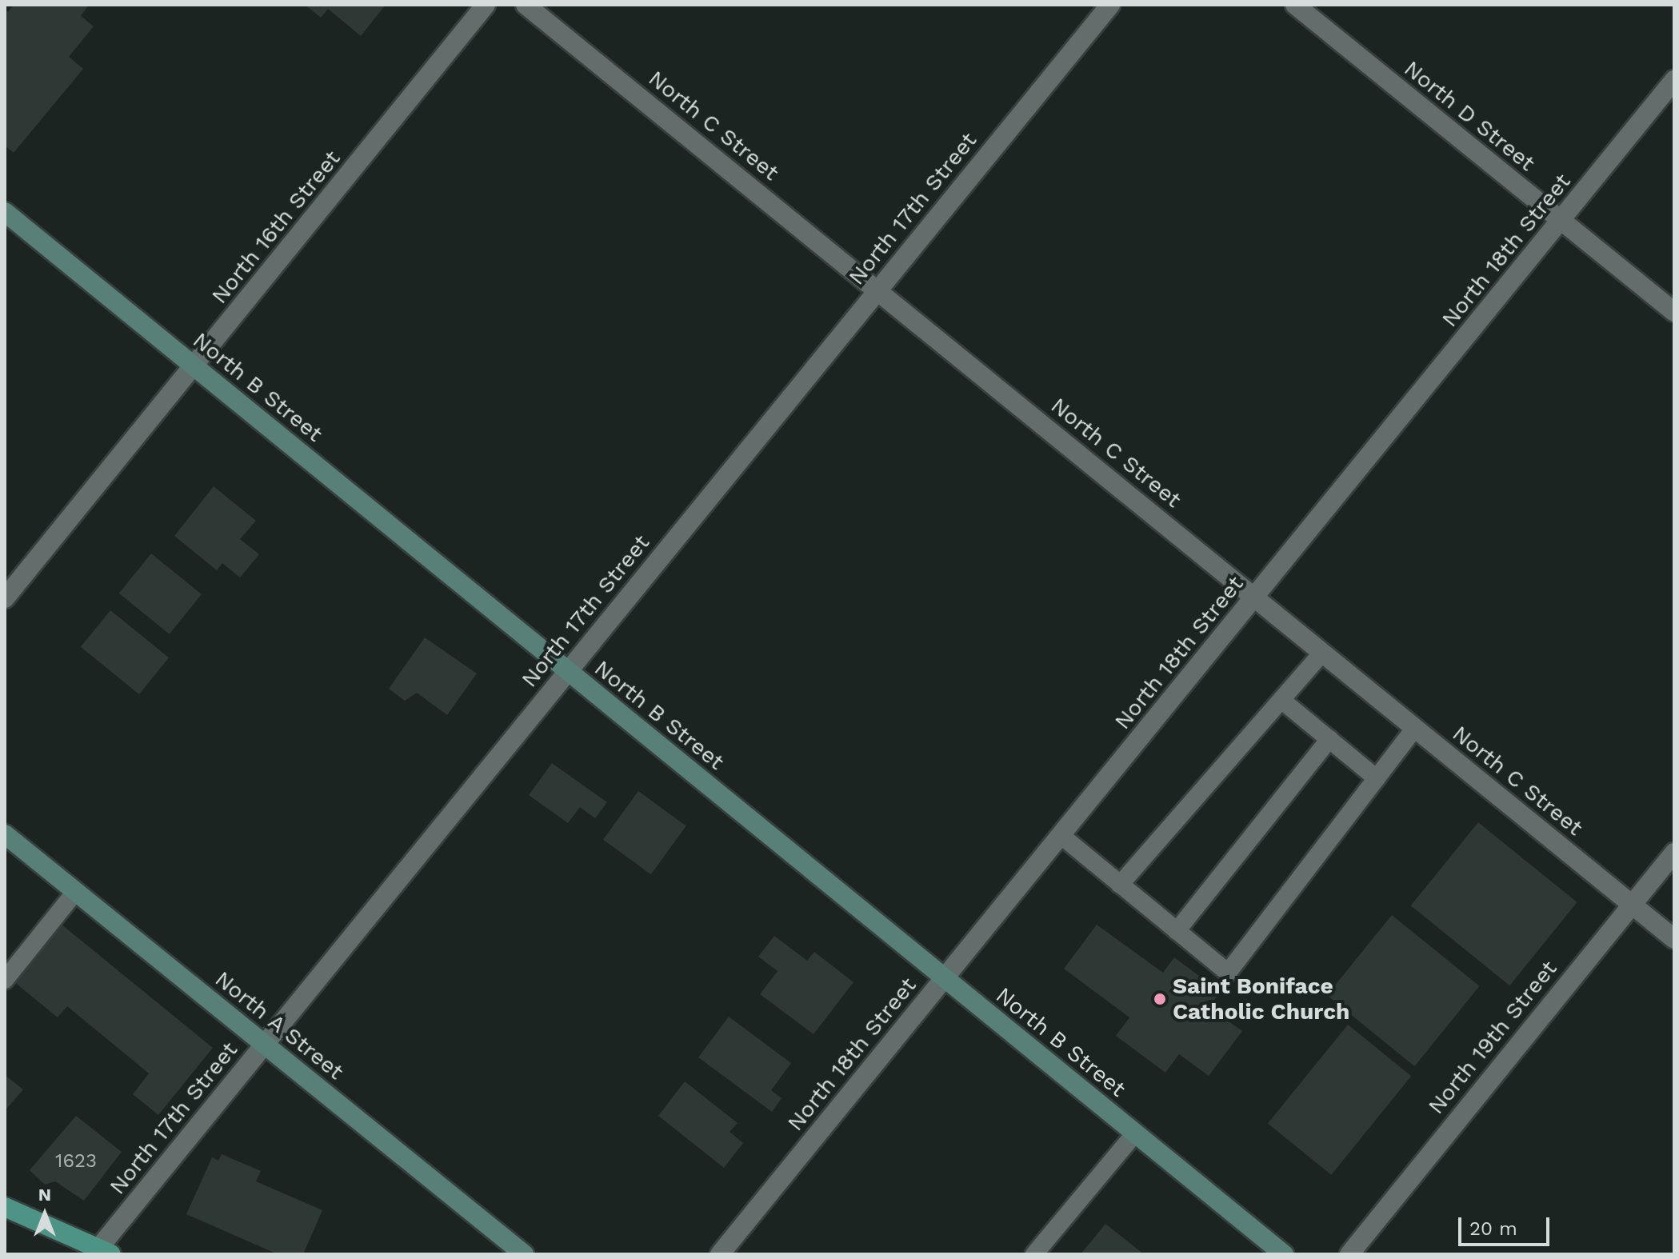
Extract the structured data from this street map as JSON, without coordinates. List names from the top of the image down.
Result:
{
  "streets": {
    "street": [
      "North D Street",
      "North C Street",
      "North 17th Street",
      "North 16th Street",
      "North 18th Street",
      "North B Street",
      "North A Street",
      "North 19th Street"
    ]
  },
  "crossings": [
    ["North D Street", "North 18th Street"],
    ["North C Street", "North 17th Street"],
    ["North C Street", "North 18th Street"],
    ["North C Street", "North 19th Street"],
    ["North 17th Street", "North B Street"],
    ["North 17th Street", "North A Street"],
    ["North 16th Street", "North B Street"],
    ["North 18th Street", "North B Street"]
  ],
  "places": ["Saint Boniface Catholic Church"],
  "house_numbers": ["1623"],
  "scale_bar": "20 m",
  "north": "top"
}
